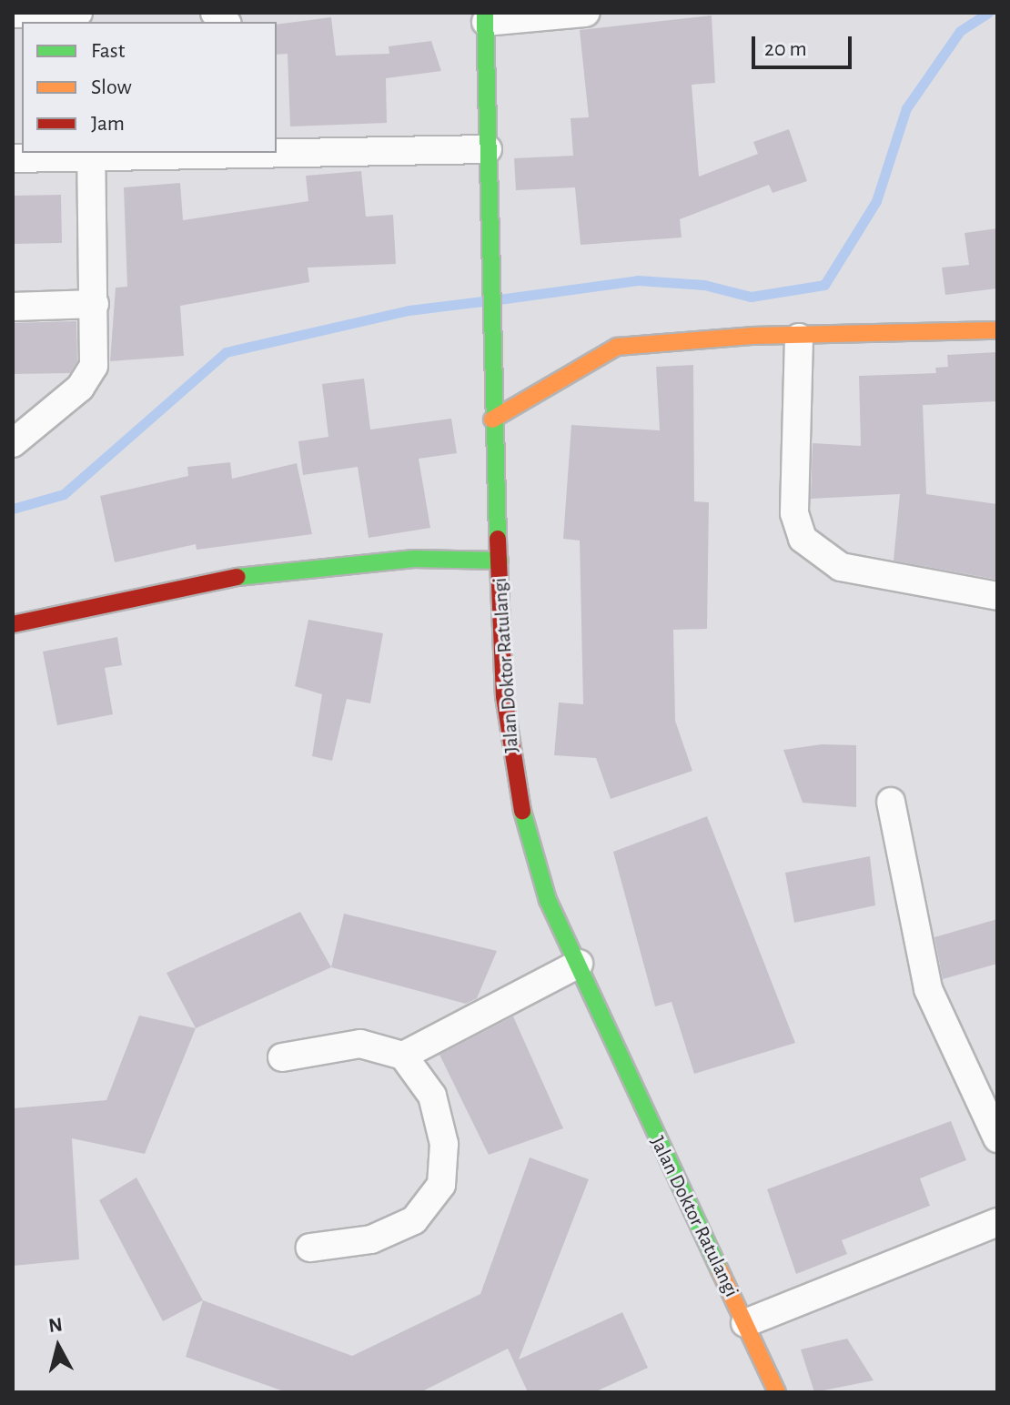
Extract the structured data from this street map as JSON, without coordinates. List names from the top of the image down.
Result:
{
  "streets": {
    "main road": ["Jalan Doktor Ratulangi"]
  },
  "legend": ["Fast", "Slow", "Jam"],
  "scale_bar": "20 m",
  "north": "top"
}
